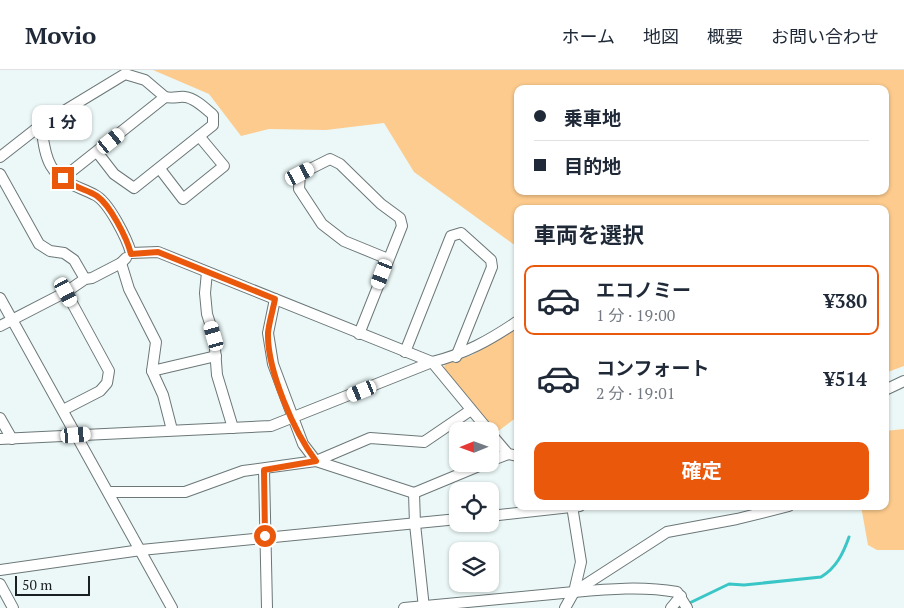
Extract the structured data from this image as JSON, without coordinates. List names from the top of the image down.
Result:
{
  "scale_bar": "50 m",
  "north": "left",
  "page": {
    "header": "Movio",
    "nav": [
      "ホーム",
      "地図",
      "概要",
      "お問い合わせ"
    ],
    "banner": ["乗車地", "目的地"],
    "bubble": "1 分",
    "heading": "車両を選択",
    "list": [
      {
        "name": "エコノミー",
        "note": "1 分 · 19:00",
        "value": "¥380"
      },
      {
        "name": "コンフォート",
        "note": "2 分 · 19:01",
        "value": "¥514"
      }
    ],
    "buttons": "確定",
    "scale": "50 m"
  }
}
